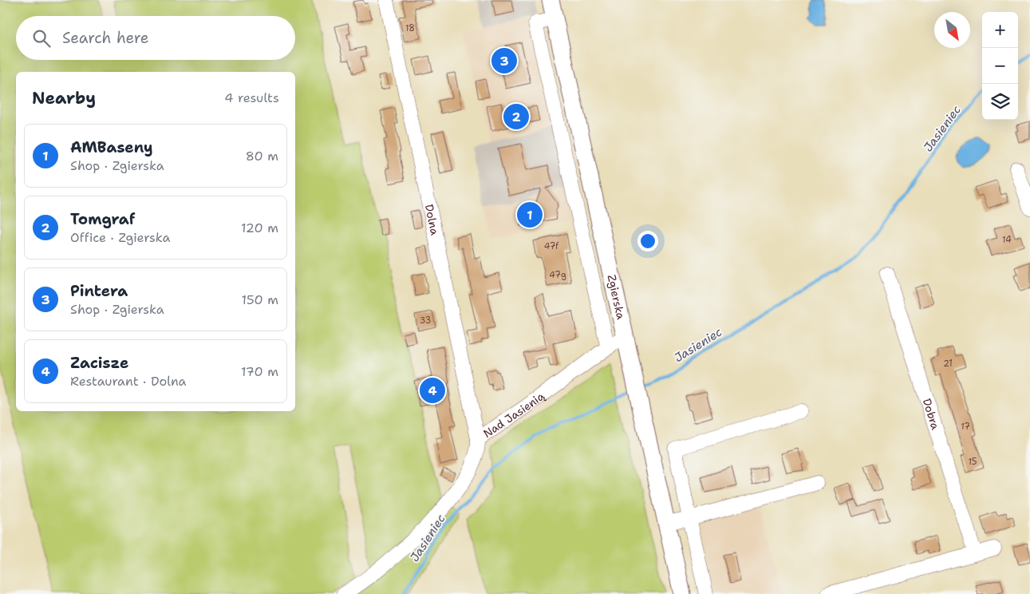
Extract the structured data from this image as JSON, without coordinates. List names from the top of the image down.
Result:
{
  "streets": {
    "main road": ["Zgierska"],
    "street": ["Dolna", "Dobra", "Nad Jasienią"]
  },
  "crossings": [
    ["Dolna", "Nad Jasienią"],
    ["Zgierska", "Nad Jasienią"]
  ],
  "water": ["Jasieniec"],
  "house_numbers": [
    "18",
    "14",
    "47f",
    "47g",
    "33",
    "21",
    "17",
    "15"
  ],
  "north": "bottom right",
  "page": {
    "map_buttons": ["+", "−"],
    "search": "Search here",
    "pins": [
      "3",
      "2",
      "1",
      "4"
    ],
    "heading": ["Nearby", "4 results"],
    "list": [
      {
        "mark": "1",
        "name": "AMBaseny",
        "note": "Shop · Zgierska",
        "value": "80 m"
      },
      {
        "mark": "2",
        "name": "Tomgraf",
        "note": "Office · Zgierska",
        "value": "120 m"
      },
      {
        "mark": "3",
        "name": "Pintera",
        "note": "Shop · Zgierska",
        "value": "150 m"
      },
      {
        "mark": "4",
        "name": "Zacisze",
        "note": "Restaurant · Dolna",
        "value": "170 m"
      }
    ]
  }
}
